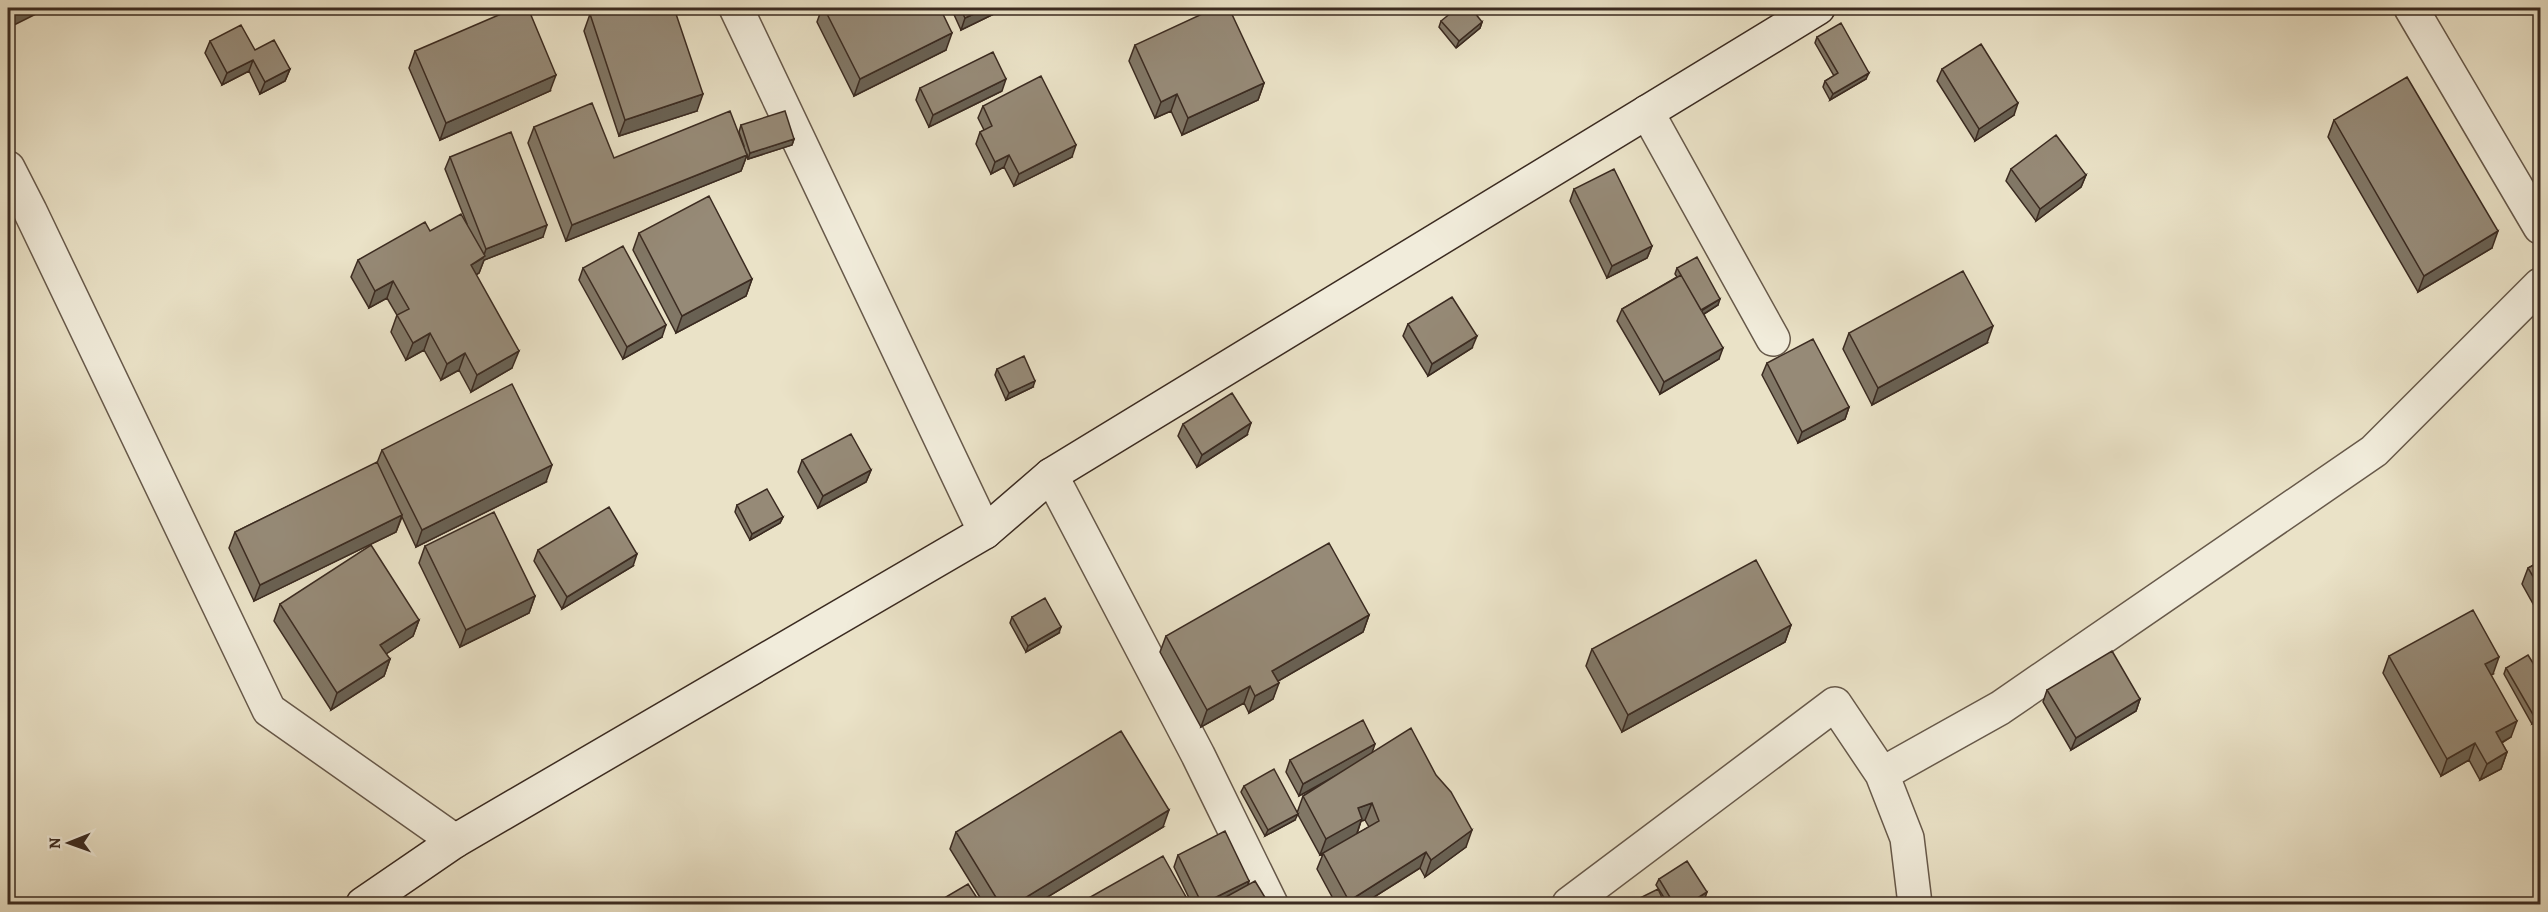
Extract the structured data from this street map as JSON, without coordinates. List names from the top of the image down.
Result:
{
  "north": "left"
}
